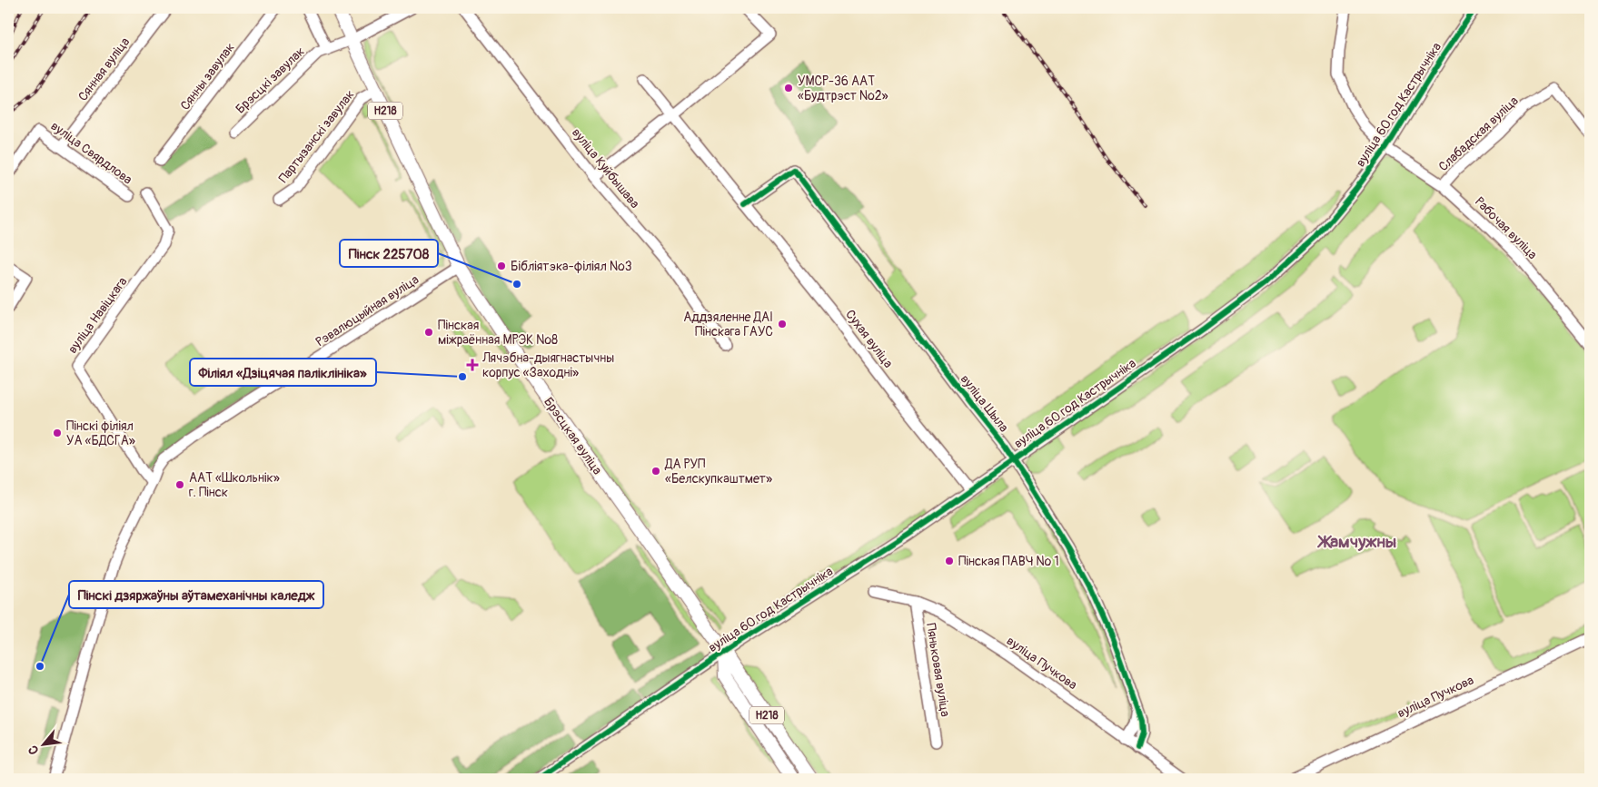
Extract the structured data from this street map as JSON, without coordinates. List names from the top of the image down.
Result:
{
  "streets": {
    "main road": ["Н218", "Брэсцкая вуліца"],
    "street": [
      "Сянная вуліца",
      "Сянны завулак",
      "Брэсцкі завулак",
      "вуліца 60 год Кастрычніка",
      "Слабадская вуліца",
      "Партызанскі завулак",
      "вуліца Свярдлова",
      "вуліца Куйбышава",
      "Рабочая вуліца",
      "Рэвалюцыйная вуліца",
      "вуліца Навіцкага",
      "Сухая вуліца",
      "вуліца Шыла",
      "вуліца Пучкова",
      "Пяньковая вуліца"
    ]
  },
  "crossings": [
    ["Сянная вуліца", "вуліца Свярдлова"],
    ["Брэсцкі завулак", "Брэсцкая вуліца"],
    ["вуліца 60 год Кастрычніка", "Н218"],
    ["вуліца 60 год Кастрычніка", "Рабочая вуліца"],
    ["вуліца 60 год Кастрычніка", "Сухая вуліца"],
    ["вуліца 60 год Кастрычніка", "вуліца Шыла"],
    ["вуліца 60 год Кастрычніка", "Брэсцкая вуліца"],
    ["Н218", "Брэсцкая вуліца"],
    ["Слабадская вуліца", "Рабочая вуліца"],
    ["Партызанскі завулак", "Брэсцкая вуліца"],
    ["Рэвалюцыйная вуліца", "вуліца Навіцкага"],
    ["Рэвалюцыйная вуліца", "Брэсцкая вуліца"],
    ["Сухая вуліца", "вуліца Шыла"],
    ["вуліца Шыла", "вуліца Пучкова"],
    ["вуліца Пучкова", "Пяньковая вуліца"]
  ],
  "districts": ["Жамчужны"],
  "places": {
    "other": [
      "УМСР-36 ААТ «Будтрэст №2»",
      "Бібліятэка-філіял №3",
      "Пінск 225708",
      "Аддзяленне ДАІ Пінскага ГАУС",
      "Пінская міжраённая МРЭК №8",
      "Філіял «Дзіцячая паліклініка»",
      "Пінскі філіял УА «БДСГА»",
      "ДА РУП «Белскупкаштмет»",
      "ААТ «Школьнік» г. Пінск",
      "Пінская ПАВЧ № 1",
      "Пінскі дзяржаўны аўтамеханічны каледж"
    ],
    "health": ["Лячэбна-дыягнастычны корпус «Заходні»"]
  },
  "north": "bottom left"
}
